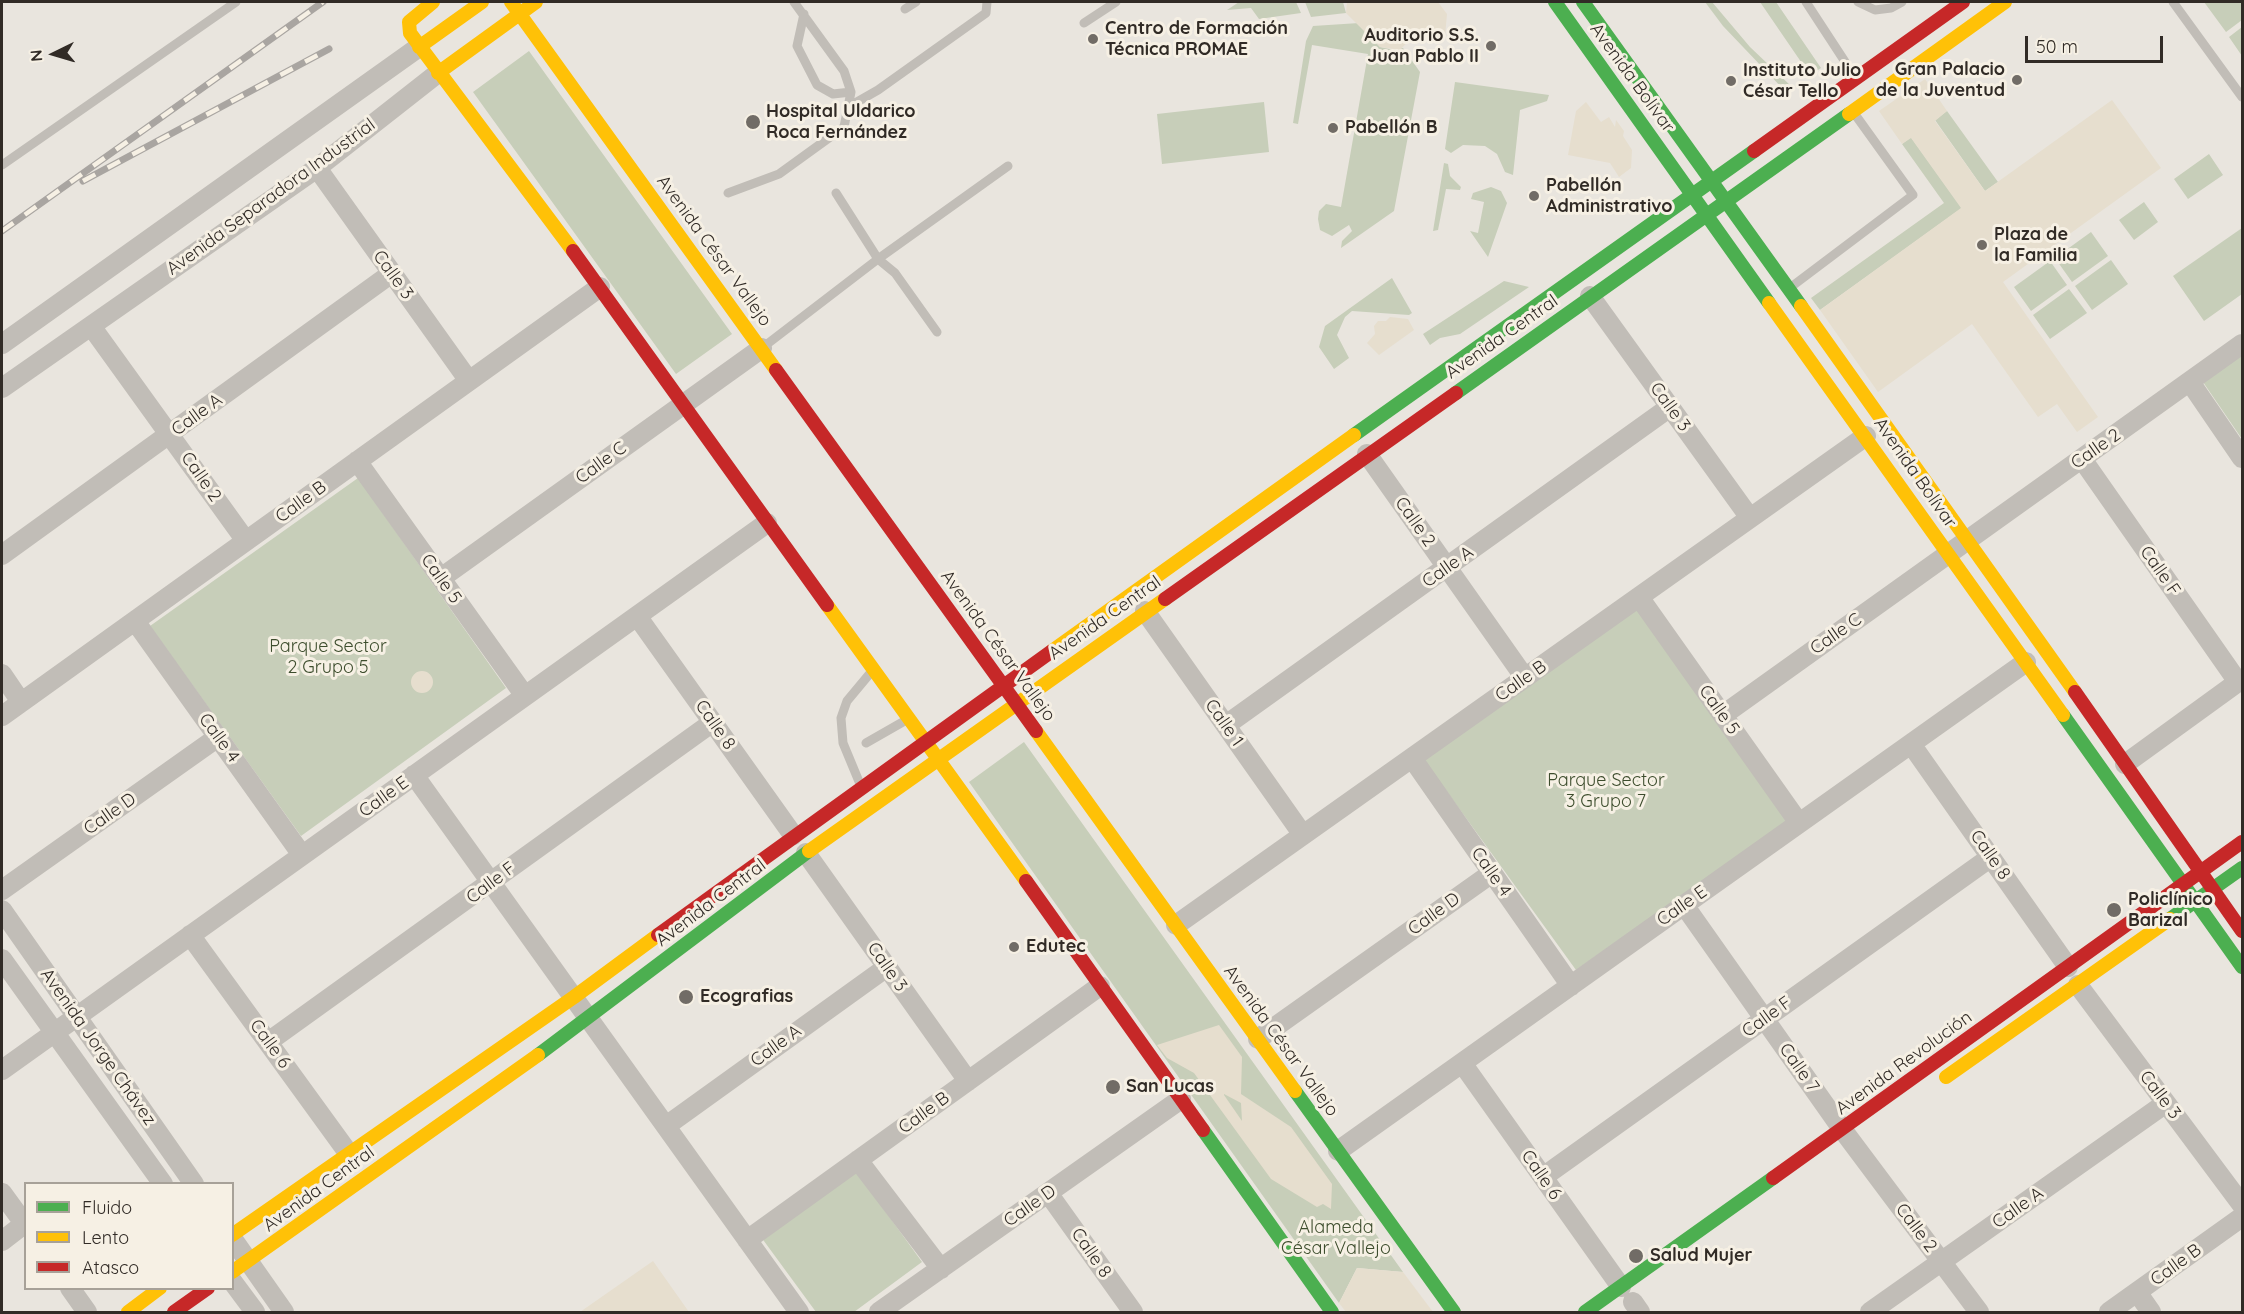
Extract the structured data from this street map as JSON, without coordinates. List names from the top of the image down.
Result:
{
  "streets": {
    "street": [
      "Avenida Bolívar",
      "Avenida Separadora Industrial",
      "Avenida César Vallejo",
      "Calle 3",
      "Avenida Central",
      "Calle A",
      "Calle 2",
      "Calle C",
      "Calle B",
      "Calle F",
      "Calle 5",
      "Calle 1",
      "Calle 8",
      "Calle 4",
      "Calle E",
      "Calle D",
      "Calle 6",
      "Avenida Jorge Chávez",
      "Avenida Revolución",
      "Calle 7"
    ]
  },
  "crossings": [
    ["Avenida Bolívar", "Avenida Central"],
    ["Avenida Bolívar", "Calle 2"],
    ["Avenida Bolívar", "Calle C"],
    ["Avenida Bolívar", "Calle B"],
    ["Avenida Bolívar", "Calle E"],
    ["Avenida Bolívar", "Avenida Revolución"],
    ["Avenida Separadora Industrial", "Avenida César Vallejo"],
    ["Avenida Separadora Industrial", "Calle 3"],
    ["Avenida Separadora Industrial", "Calle 2"],
    ["Avenida César Vallejo", "Avenida Central"],
    ["Avenida César Vallejo", "Calle C"],
    ["Avenida César Vallejo", "Calle B"],
    ["Avenida César Vallejo", "Calle E"],
    ["Avenida César Vallejo", "Calle D"],
    ["Calle 3", "Avenida Central"],
    ["Calle 3", "Calle A"],
    ["Calle 3", "Calle B"],
    ["Calle 3", "Avenida Revolución"],
    ["Avenida Central", "Calle 2"],
    ["Avenida Central", "Calle 1"],
    ["Avenida Central", "Calle 8"],
    ["Avenida Central", "Calle 6"],
    ["Calle A", "Calle 2"],
    ["Calle A", "Calle 1"],
    ["Calle 2", "Calle C"],
    ["Calle 2", "Calle B"],
    ["Calle 2", "Calle F"],
    ["Calle 2", "Avenida Revolución"],
    ["Calle 2", "Calle 7"],
    ["Calle C", "Calle 5"],
    ["Calle B", "Calle 5"],
    ["Calle B", "Calle 1"],
    ["Calle B", "Calle 4"],
    ["Calle F", "Calle 8"],
    ["Calle F", "Calle 6"],
    ["Calle F", "Calle 7"],
    ["Calle 5", "Calle E"],
    ["Calle 8", "Calle E"],
    ["Calle 8", "Calle D"],
    ["Calle 8", "Avenida Revolución"],
    ["Calle 4", "Calle E"],
    ["Calle 4", "Calle D"],
    ["Calle E", "Calle 6"],
    ["Calle E", "Avenida Jorge Chávez"],
    ["Calle E", "Calle 7"],
    ["Calle 6", "Avenida Revolución"],
    ["Avenida Revolución", "Calle 7"]
  ],
  "parks": ["Parque Sector 2 Grupo 5", "Parque Sector 3 Grupo 7", "Alameda César Vallejo"],
  "places": [
    "Centro de Formación Técnica PROMAE",
    "Auditorio S.S. Juan Pablo II",
    "Gran Palacio de la Juventud",
    "Instituto Julio César Tello",
    "Hospital Uldarico Roca Fernández",
    "Pabellón B",
    "Pabellón Administrativo",
    "Plaza de la Familia",
    "Policlínico Barizal",
    "Edutec",
    "Ecografias",
    "San Lucas",
    "Salud Mujer"
  ],
  "legend": ["Fluido", "Lento", "Atasco"],
  "scale_bar": "50 m",
  "north": "left"
}
